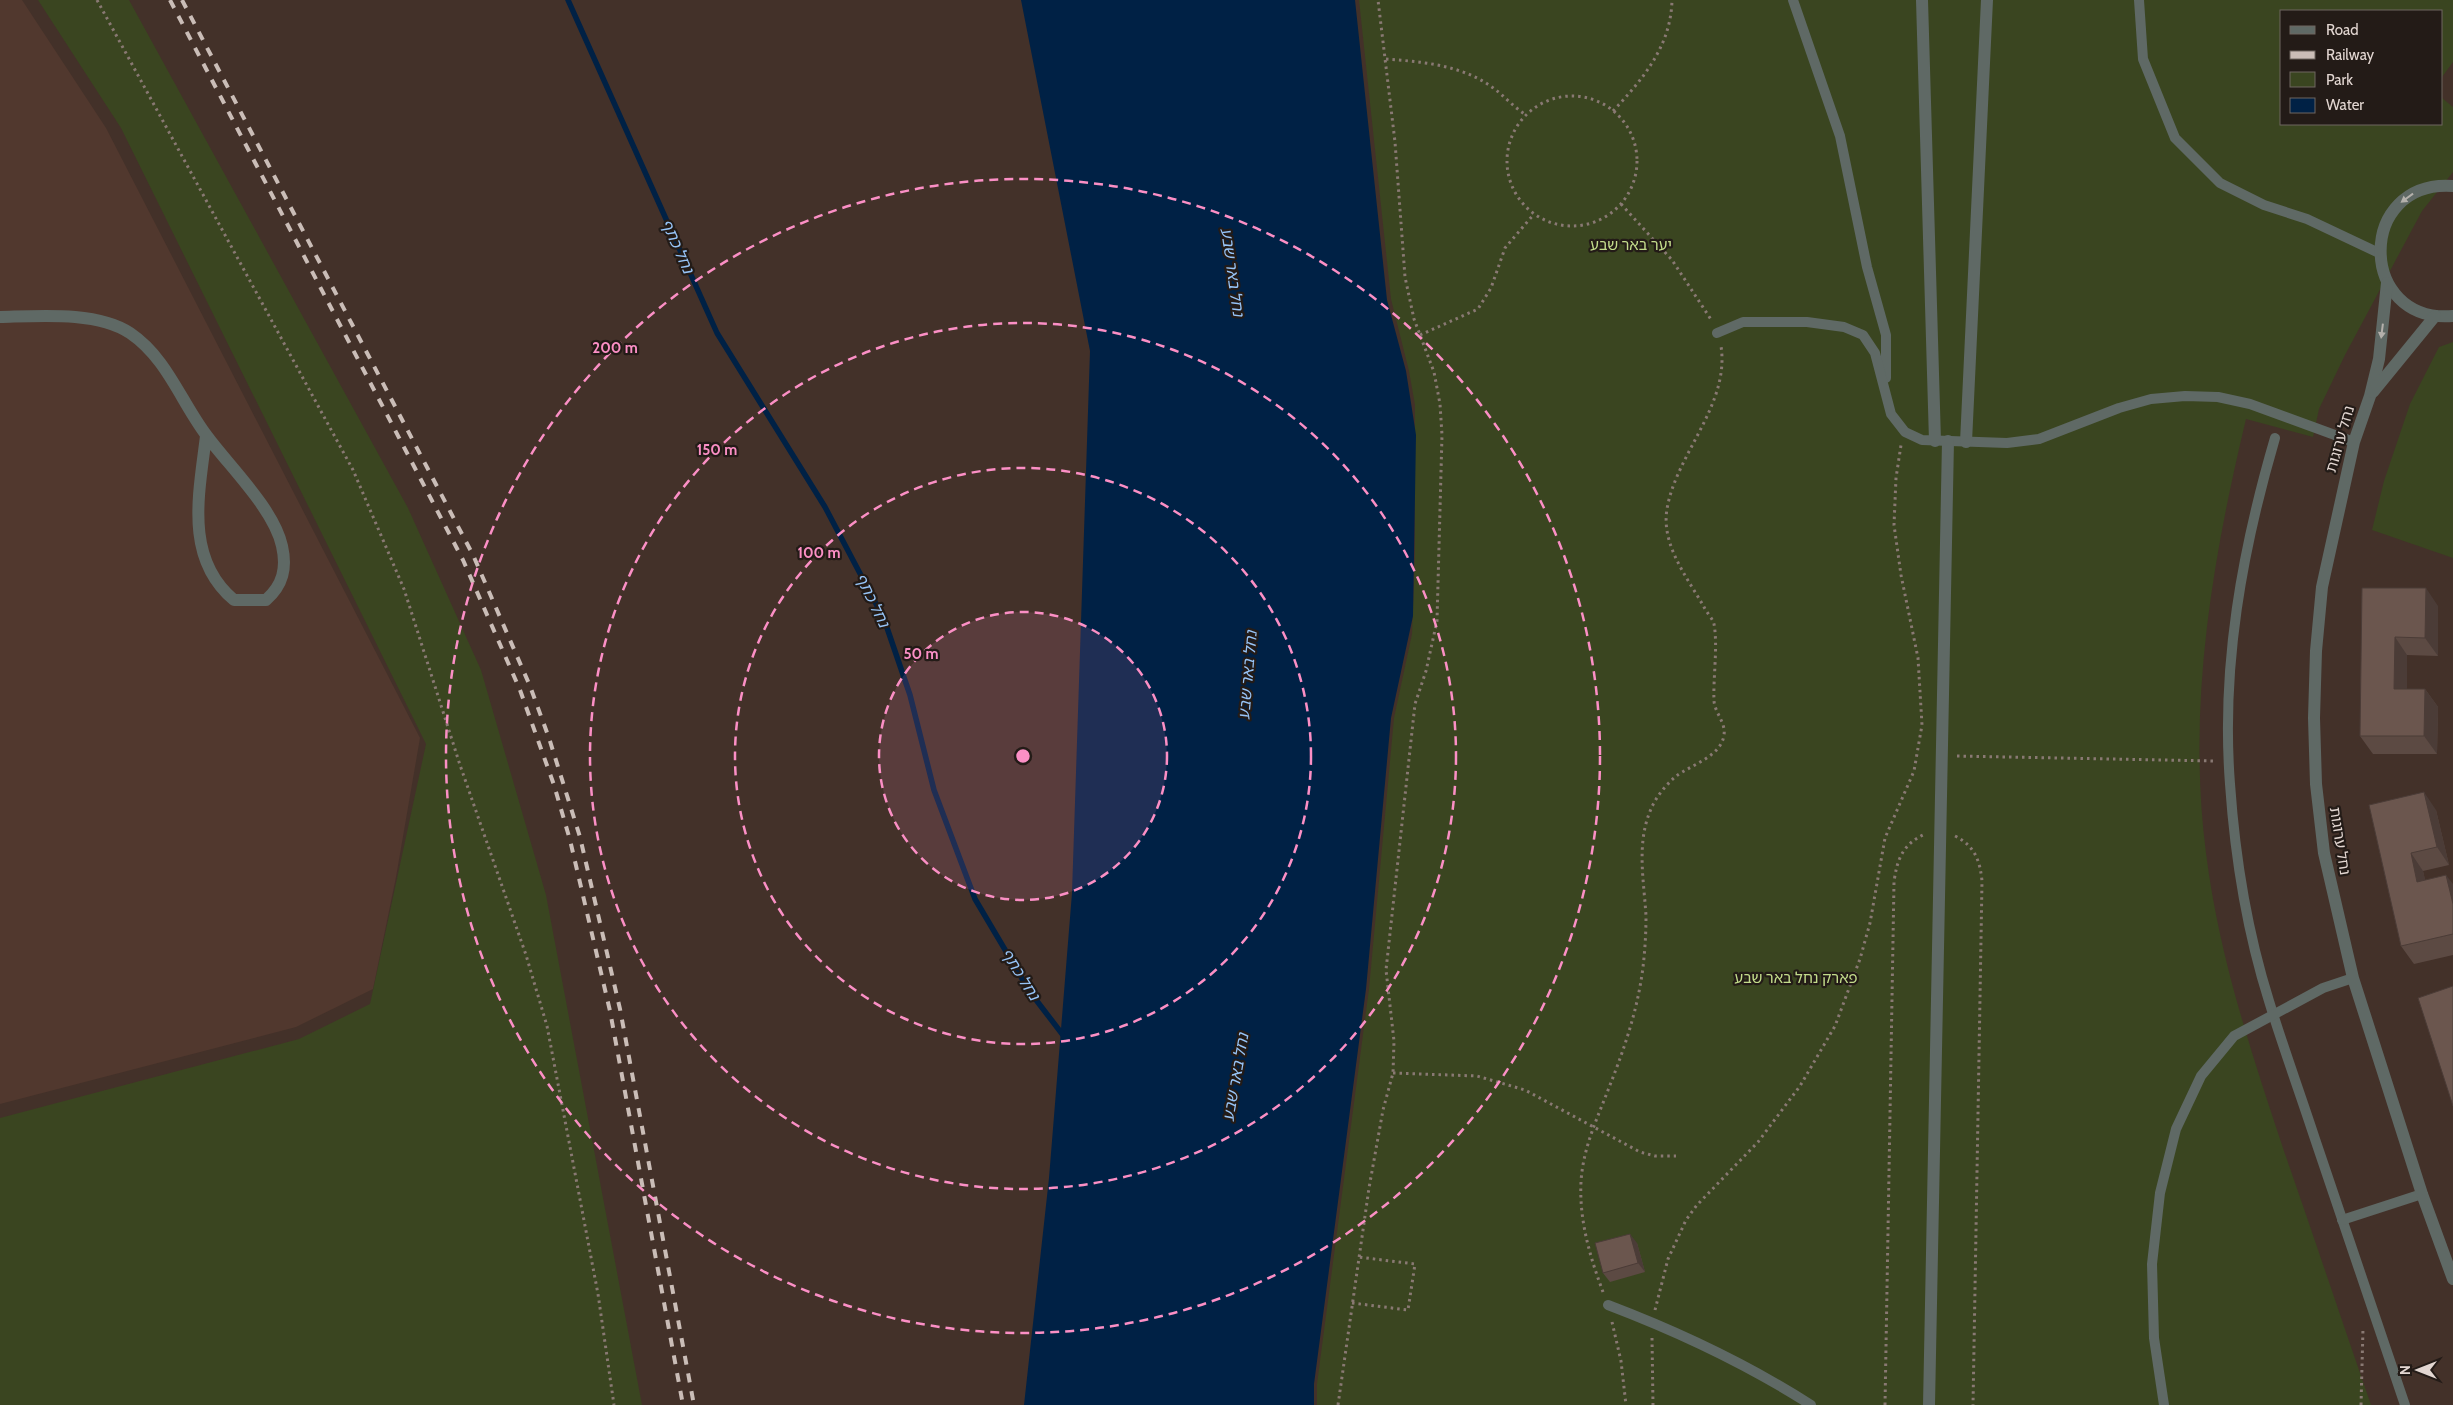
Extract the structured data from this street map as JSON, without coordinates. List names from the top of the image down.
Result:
{
  "streets": {
    "street": ["נחל ערוגות"]
  },
  "water": ["נחל כתף", "נחל באר שבע"],
  "parks": ["יער באר שבע", "פארק נחל באר שבע"],
  "legend": [
    "Road",
    "Railway",
    "Park",
    "Water"
  ],
  "north": "left",
  "rings": [
    "200 m",
    "150 m",
    "100 m",
    "50 m"
  ]
}
